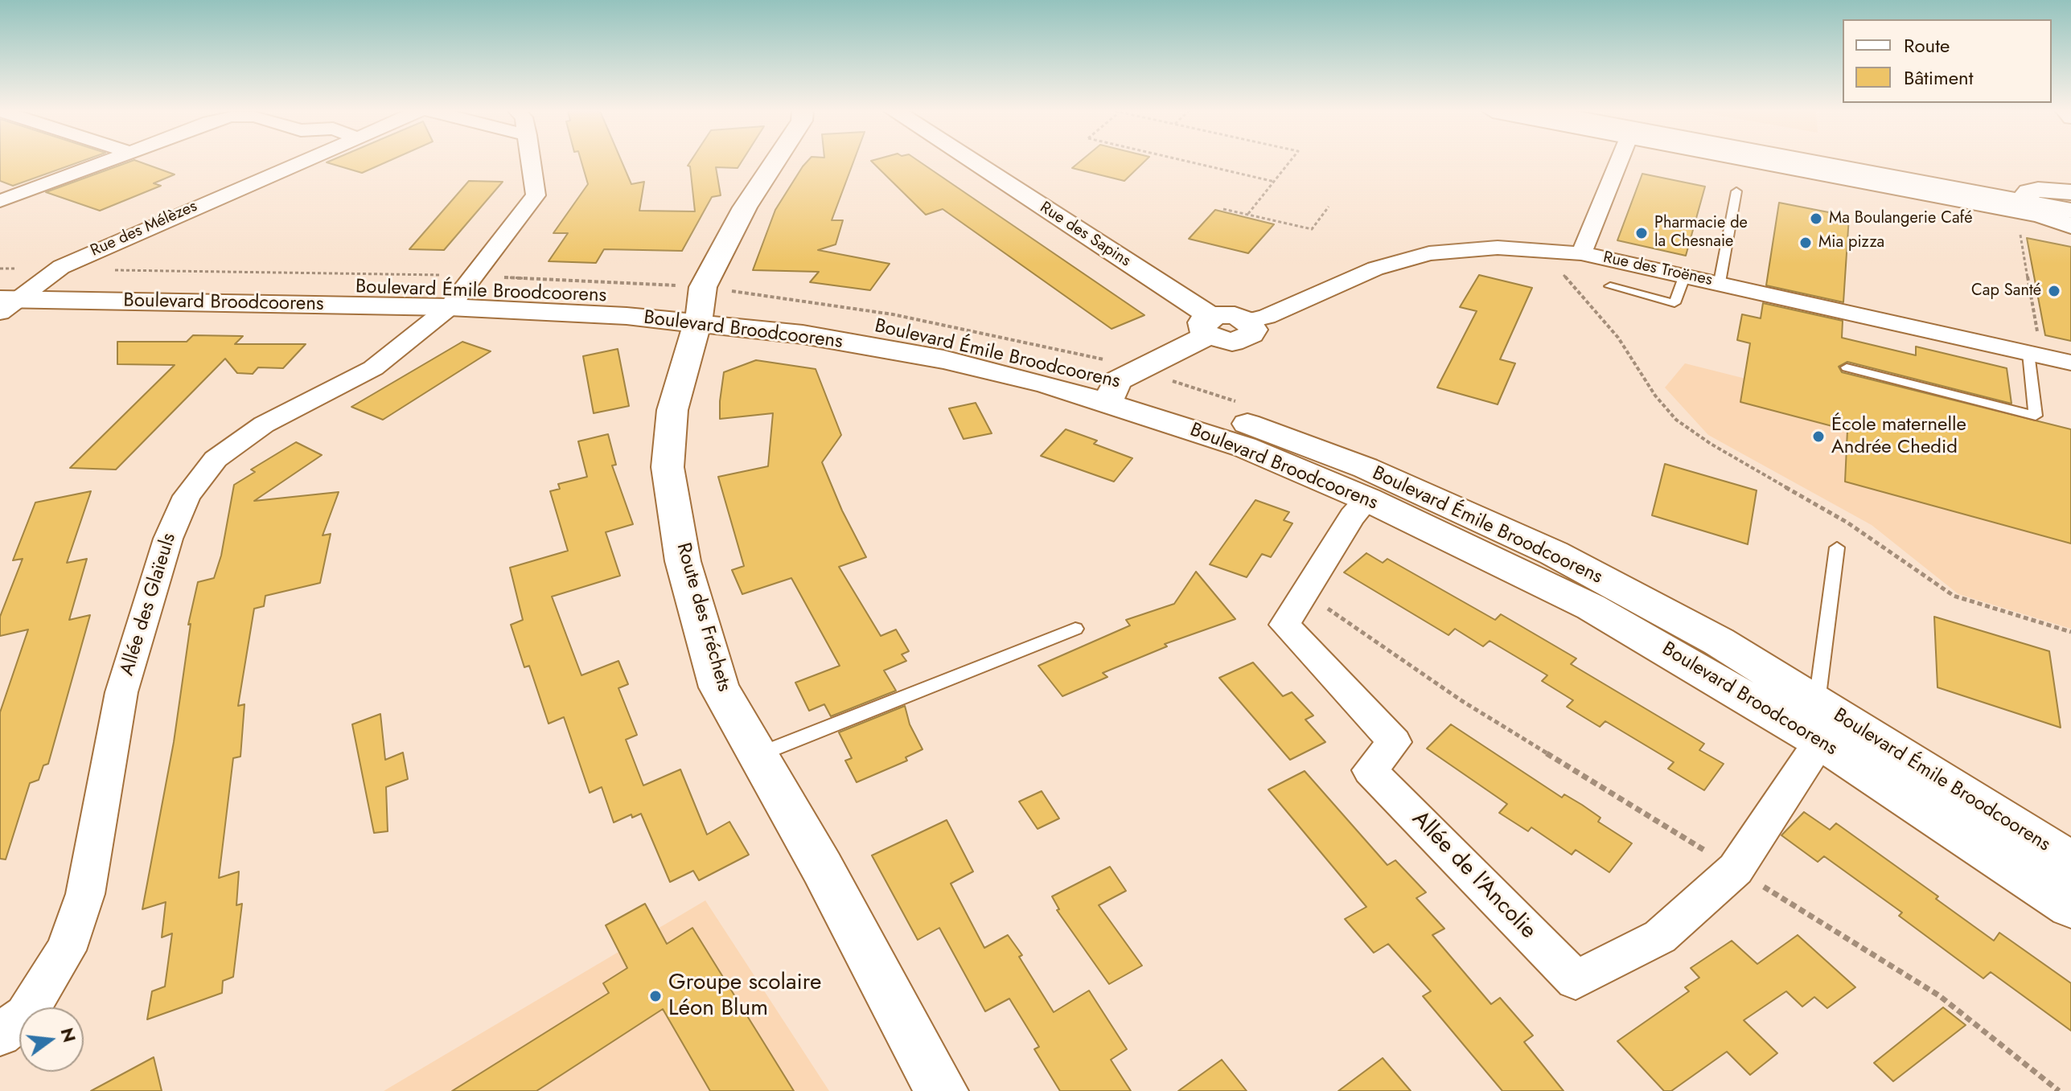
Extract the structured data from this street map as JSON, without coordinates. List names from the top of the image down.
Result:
{
  "streets": {
    "street": [
      "Rue des Mélèzes",
      "Rue des Sapins",
      "Rue des Troënes",
      "Boulevard Émile Broodcoorens",
      "Boulevard Broodcoorens",
      "Allée des Glaïeuls",
      "Route des Fréchets",
      "Allée de l'Ancolie"
    ]
  },
  "crossings": [
    ["Rue des Mélèzes", "Boulevard Émile Broodcoorens"],
    ["Rue des Mélèzes", "Boulevard Broodcoorens"],
    ["Boulevard Émile Broodcoorens", "Boulevard Broodcoorens"],
    ["Boulevard Émile Broodcoorens", "Allée des Glaïeuls"],
    ["Boulevard Broodcoorens", "Allée des Glaïeuls"],
    ["Boulevard Broodcoorens", "Route des Fréchets"],
    ["Boulevard Broodcoorens", "Allée de l'Ancolie"]
  ],
  "places": [
    "Ma Boulangerie Café",
    "Pharmacie de la Chesnaie",
    "Mia pizza",
    "Cap Santé",
    "École maternelle Andrée Chedid",
    "Groupe scolaire Léon Blum"
  ],
  "legend": ["Route", "Bâtiment"],
  "north": "right"
}
